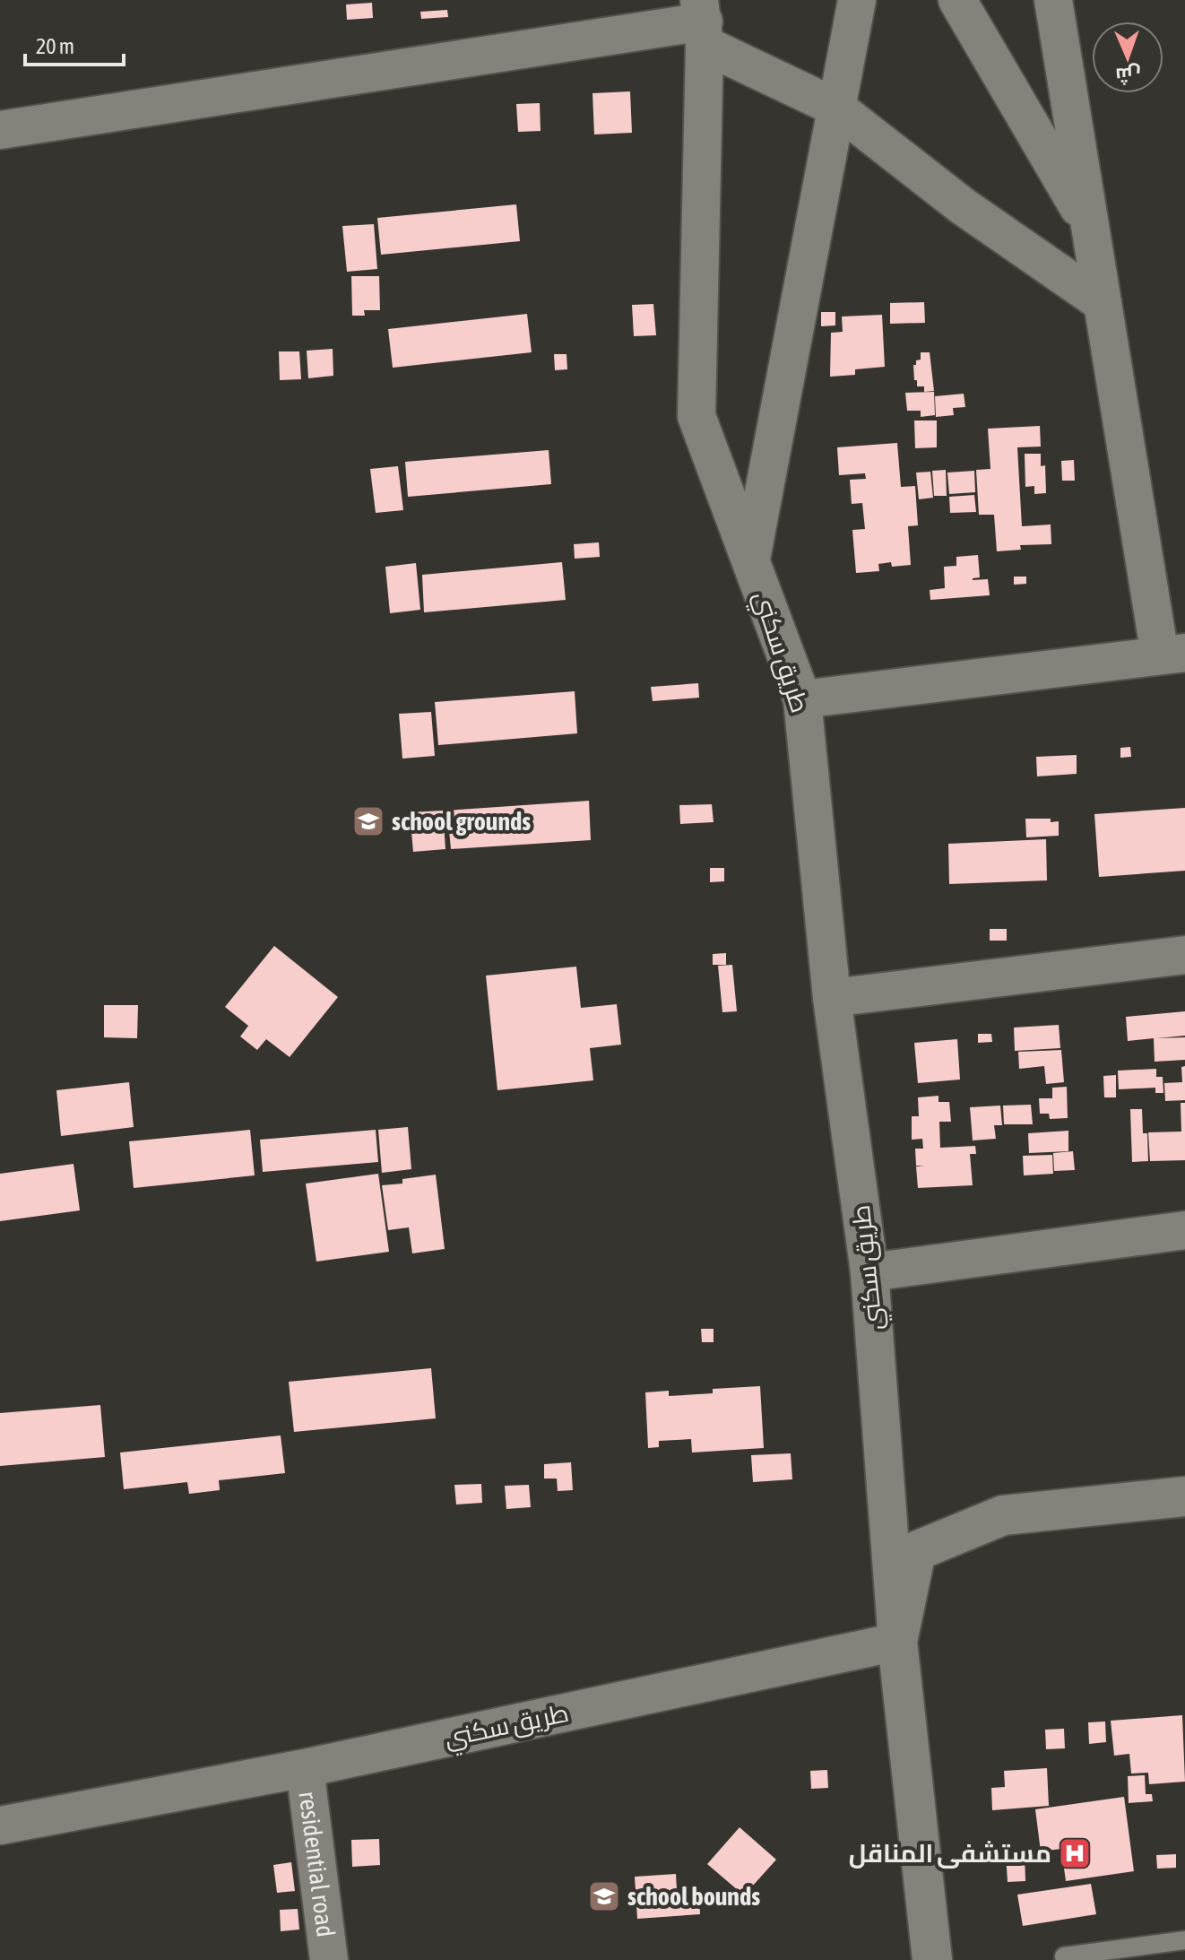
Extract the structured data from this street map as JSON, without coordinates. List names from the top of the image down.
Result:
{
  "streets": {
    "street": ["طريق سكني", "residential road"]
  },
  "crossings": [
    ["طريق سكني", "residential road"]
  ],
  "places": {
    "school or university": ["school grounds", "school bounds"],
    "hospital": ["مستشفى المناقل"]
  },
  "scale_bar": "20 m",
  "north": "bottom"
}
